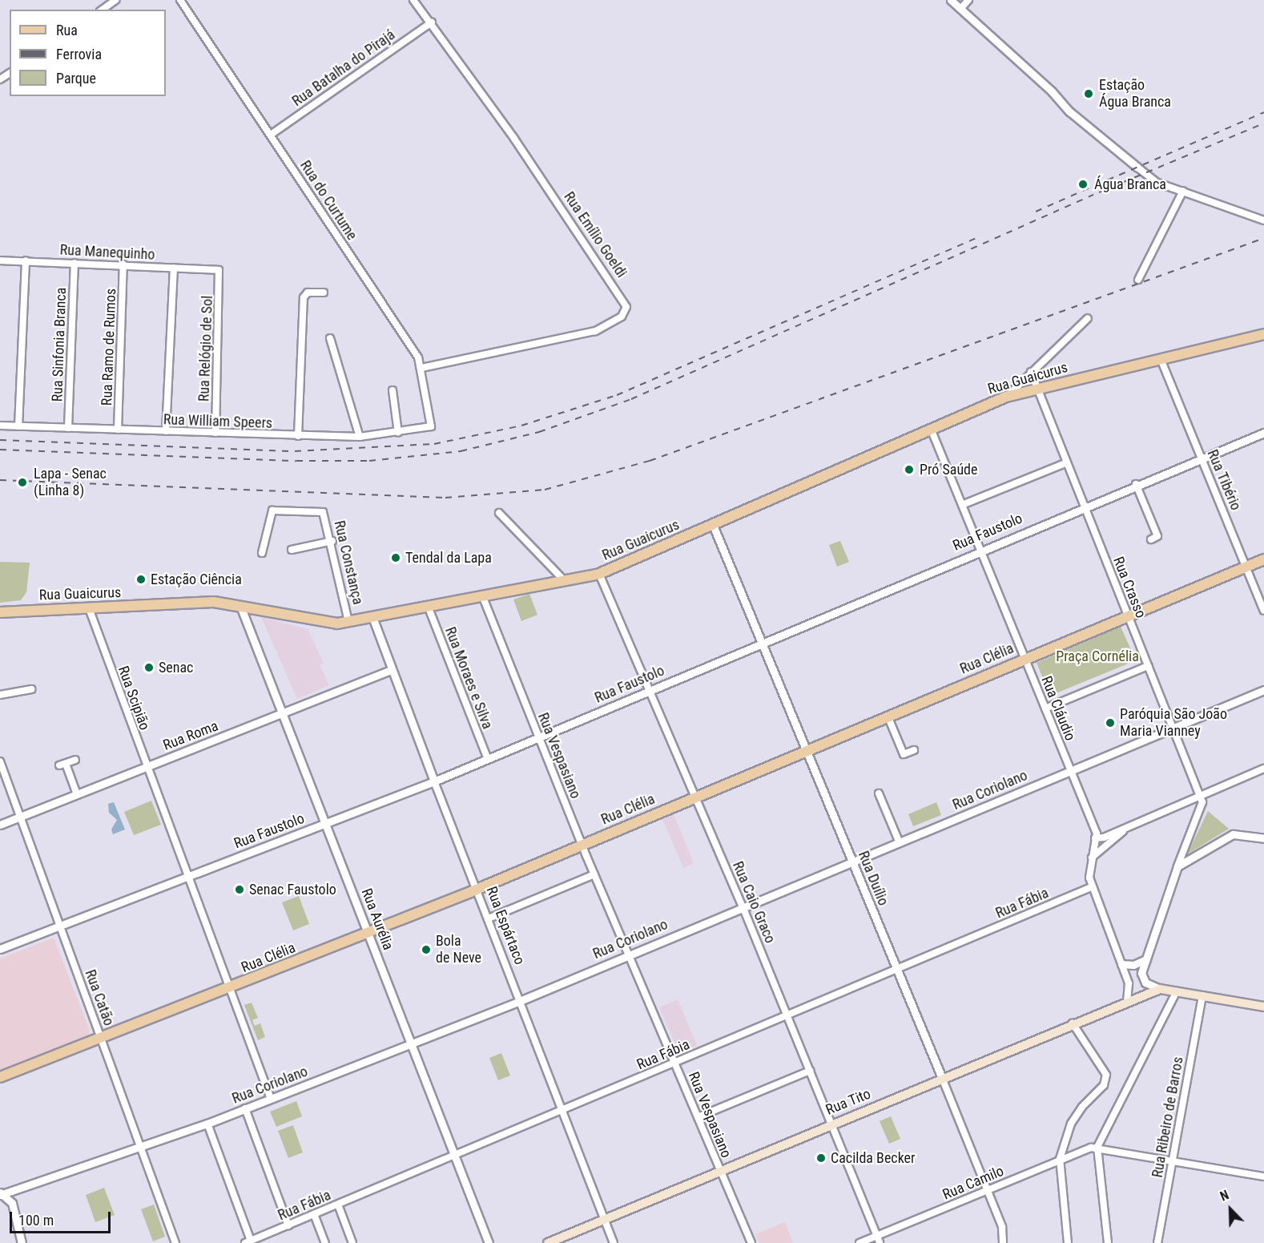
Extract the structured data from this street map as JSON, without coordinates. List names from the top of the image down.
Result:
{
  "streets": {
    "main road": ["Rua Guaicurus", "Rua Clélia", "Rua Tito"],
    "street": [
      "Rua Batalha do Pirajá",
      "Rua do Curtume",
      "Rua Emílio Goeldi",
      "Rua Manequinho",
      "Rua Sinfonia Branca",
      "Rua Ramo de Rumos",
      "Rua Relógio de Sol",
      "Rua William Speers",
      "Rua Tibério",
      "Rua Faustolo",
      "Rua Constança",
      "Rua Crasso",
      "Rua Moraes e Silva",
      "Rua Scipião",
      "Rua Cláudio",
      "Rua Roma",
      "Rua Vespasiano",
      "Rua Coriolano",
      "Rua Duílio",
      "Rua Caio Graco",
      "Rua Fábia",
      "Rua Aurélia",
      "Rua Espártaco",
      "Rua Catão",
      "Rua Ribeiro de Barros",
      "Rua Camilo"
    ]
  },
  "crossings": [
    ["Rua Batalha do Pirajá", "Rua do Curtume"],
    ["Rua Batalha do Pirajá", "Rua Emílio Goeldi"],
    ["Rua do Curtume", "Rua Emílio Goeldi"],
    ["Rua do Curtume", "Rua William Speers"],
    ["Rua Manequinho", "Rua Sinfonia Branca"],
    ["Rua Manequinho", "Rua Ramo de Rumos"],
    ["Rua Manequinho", "Rua Relógio de Sol"],
    ["Rua Sinfonia Branca", "Rua William Speers"],
    ["Rua Ramo de Rumos", "Rua William Speers"],
    ["Rua Relógio de Sol", "Rua William Speers"],
    ["Rua Guaicurus", "Rua Tibério"],
    ["Rua Guaicurus", "Rua Constança"],
    ["Rua Guaicurus", "Rua Crasso"],
    ["Rua Guaicurus", "Rua Moraes e Silva"],
    ["Rua Guaicurus", "Rua Scipião"],
    ["Rua Guaicurus", "Rua Cláudio"],
    ["Rua Guaicurus", "Rua Vespasiano"],
    ["Rua Guaicurus", "Rua Duílio"],
    ["Rua Guaicurus", "Rua Caio Graco"],
    ["Rua Guaicurus", "Rua Aurélia"],
    ["Rua Guaicurus", "Rua Espártaco"],
    ["Rua Tibério", "Rua Faustolo"],
    ["Rua Tibério", "Rua Clélia"],
    ["Rua Faustolo", "Rua Crasso"],
    ["Rua Faustolo", "Rua Moraes e Silva"],
    ["Rua Faustolo", "Rua Scipião"],
    ["Rua Faustolo", "Rua Cláudio"],
    ["Rua Faustolo", "Rua Vespasiano"],
    ["Rua Faustolo", "Rua Duílio"],
    ["Rua Faustolo", "Rua Caio Graco"],
    ["Rua Faustolo", "Rua Aurélia"],
    ["Rua Faustolo", "Rua Espártaco"],
    ["Rua Faustolo", "Rua Catão"],
    ["Rua Crasso", "Rua Clélia"],
    ["Rua Crasso", "Rua Coriolano"],
    ["Rua Clélia", "Rua Scipião"],
    ["Rua Clélia", "Rua Cláudio"],
    ["Rua Clélia", "Rua Vespasiano"],
    ["Rua Clélia", "Rua Duílio"],
    ["Rua Clélia", "Rua Caio Graco"],
    ["Rua Clélia", "Rua Aurélia"],
    ["Rua Clélia", "Rua Espártaco"],
    ["Rua Clélia", "Rua Catão"],
    ["Rua Scipião", "Rua Roma"],
    ["Rua Cláudio", "Rua Coriolano"],
    ["Rua Cláudio", "Rua Fábia"],
    ["Rua Cláudio", "Rua Tito"],
    ["Rua Roma", "Rua Aurélia"],
    ["Rua Roma", "Rua Espártaco"],
    ["Rua Roma", "Rua Catão"],
    ["Rua Vespasiano", "Rua Coriolano"],
    ["Rua Vespasiano", "Rua Fábia"],
    ["Rua Vespasiano", "Rua Tito"],
    ["Rua Coriolano", "Rua Duílio"],
    ["Rua Coriolano", "Rua Caio Graco"],
    ["Rua Coriolano", "Rua Aurélia"],
    ["Rua Coriolano", "Rua Espártaco"],
    ["Rua Coriolano", "Rua Catão"],
    ["Rua Duílio", "Rua Fábia"],
    ["Rua Duílio", "Rua Tito"],
    ["Rua Duílio", "Rua Camilo"],
    ["Rua Caio Graco", "Rua Fábia"],
    ["Rua Caio Graco", "Rua Tito"],
    ["Rua Caio Graco", "Rua Camilo"],
    ["Rua Fábia", "Rua Aurélia"],
    ["Rua Fábia", "Rua Espártaco"],
    ["Rua Espártaco", "Rua Tito"]
  ],
  "parks": ["Praça Cornélia"],
  "places": [
    "Estação Água Branca",
    "Água Branca",
    "Pró Saúde",
    "Lapa - Senac (Linha 8)",
    "Tendal da Lapa",
    "Estação Ciência",
    "Senac",
    "Paróquia São João Maria Vianney",
    "Senac Faustolo",
    "Bola de Neve",
    "Cacilda Becker"
  ],
  "legend": ["Rua", "Ferrovia", "Parque"],
  "scale_bar": "100 m",
  "north": "top left"
}
